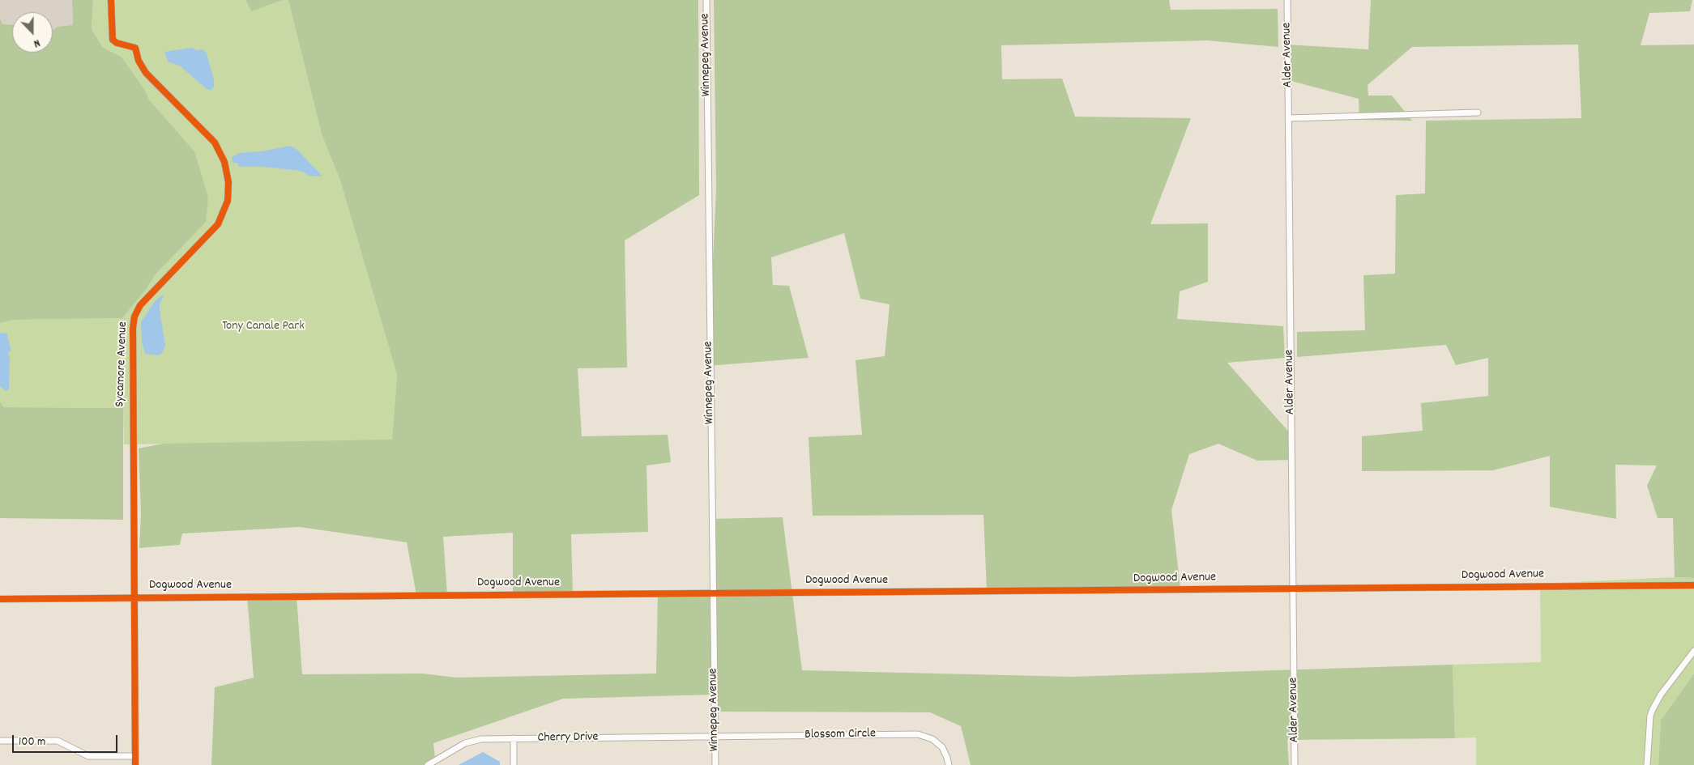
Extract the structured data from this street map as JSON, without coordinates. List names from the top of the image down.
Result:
{
  "streets": {
    "street": [
      "Winnepeg Avenue",
      "Alder Avenue",
      "Sycamore Avenue",
      "Dogwood Avenue",
      "Blossom Circle",
      "Cherry Drive"
    ]
  },
  "crossings": [
    ["Winnepeg Avenue", "Dogwood Avenue"],
    ["Winnepeg Avenue", "Blossom Circle"],
    ["Winnepeg Avenue", "Cherry Drive"],
    ["Alder Avenue", "Dogwood Avenue"],
    ["Sycamore Avenue", "Dogwood Avenue"],
    ["Blossom Circle", "Cherry Drive"]
  ],
  "parks": ["Tony Canale Park"],
  "scale_bar": "100 m",
  "north": "bottom"
}
